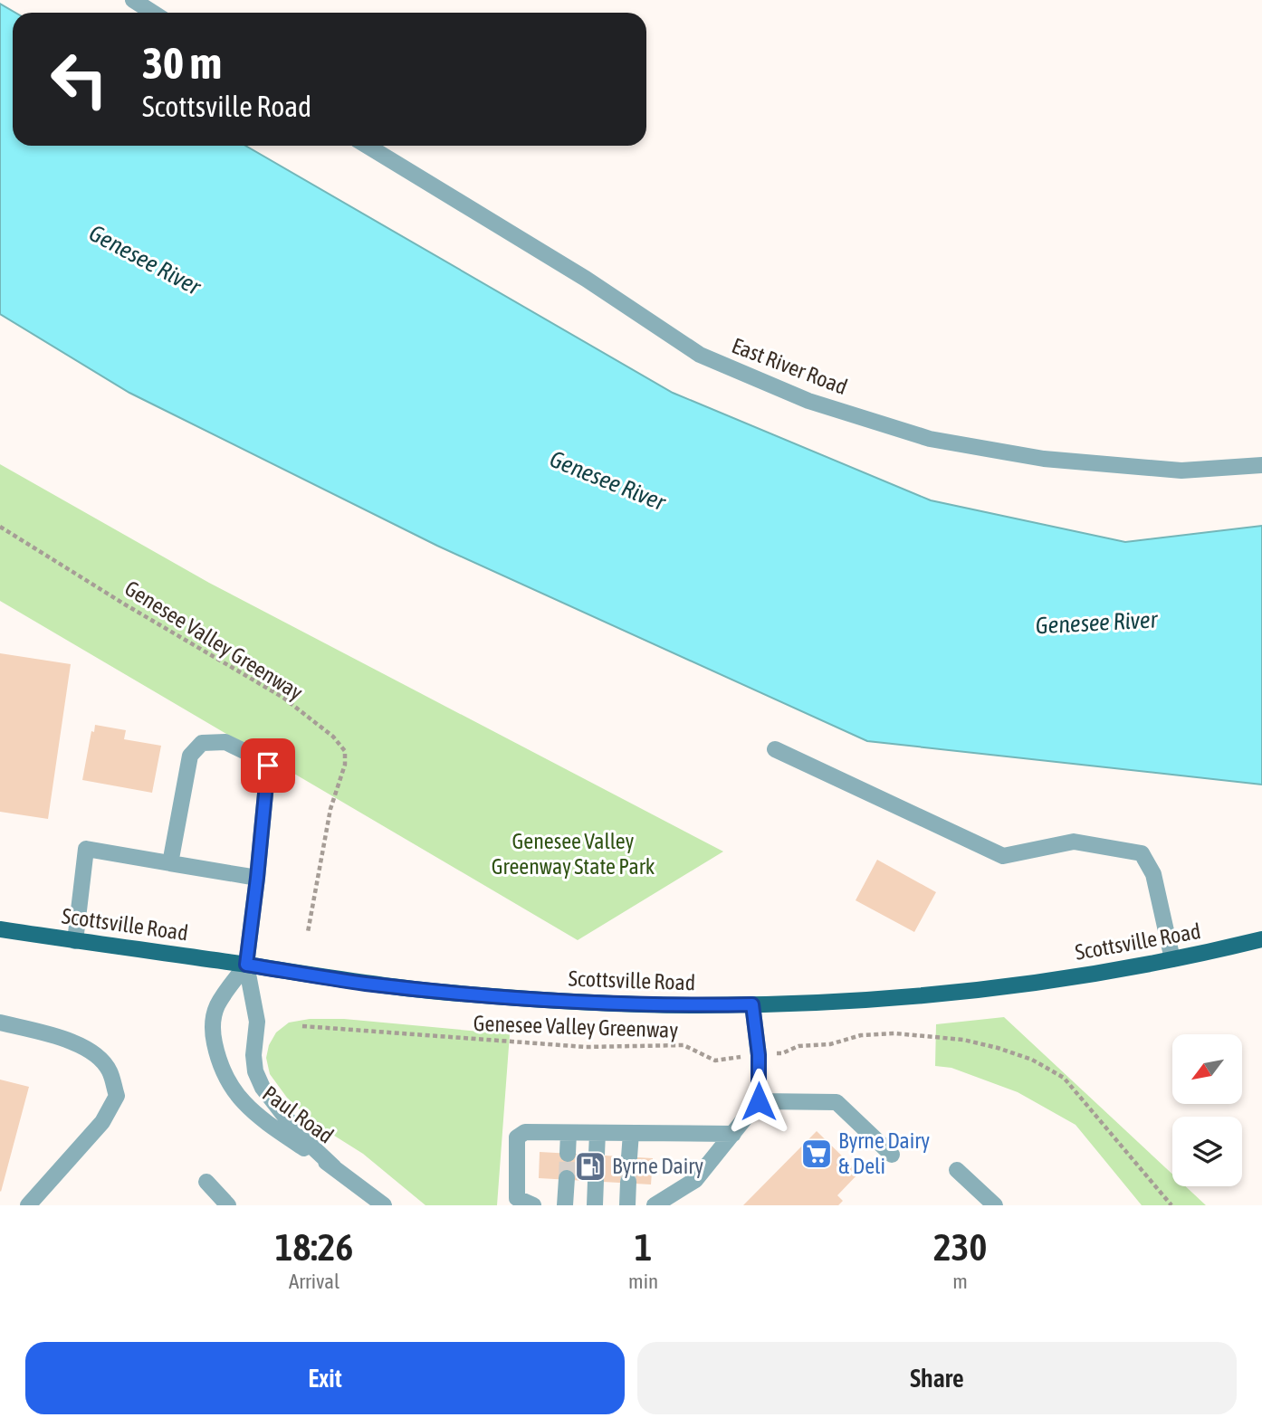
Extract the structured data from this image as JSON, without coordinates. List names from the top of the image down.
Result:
{
  "streets": {
    "main road": ["Scottsville Road"],
    "street": ["East River Road", "Paul Road"],
    "path": ["Genesee Valley Greenway"]
  },
  "crossings": [
    ["Scottsville Road", "Paul Road"]
  ],
  "water": ["Genesee River"],
  "parks": ["Genesee Valley Greenway State Park"],
  "places": {
    "supermarket": ["Byrne Dairy & Deli"],
    "fuel station": ["Byrne Dairy"]
  },
  "north": "bottom left",
  "page": {
    "turn": ["30 m", "Scottsville Road"],
    "eta": [
      "18:26",
      "Arrival",
      "1",
      "min",
      "230",
      "m"
    ],
    "buttons": ["Exit", "Share"]
  }
}
